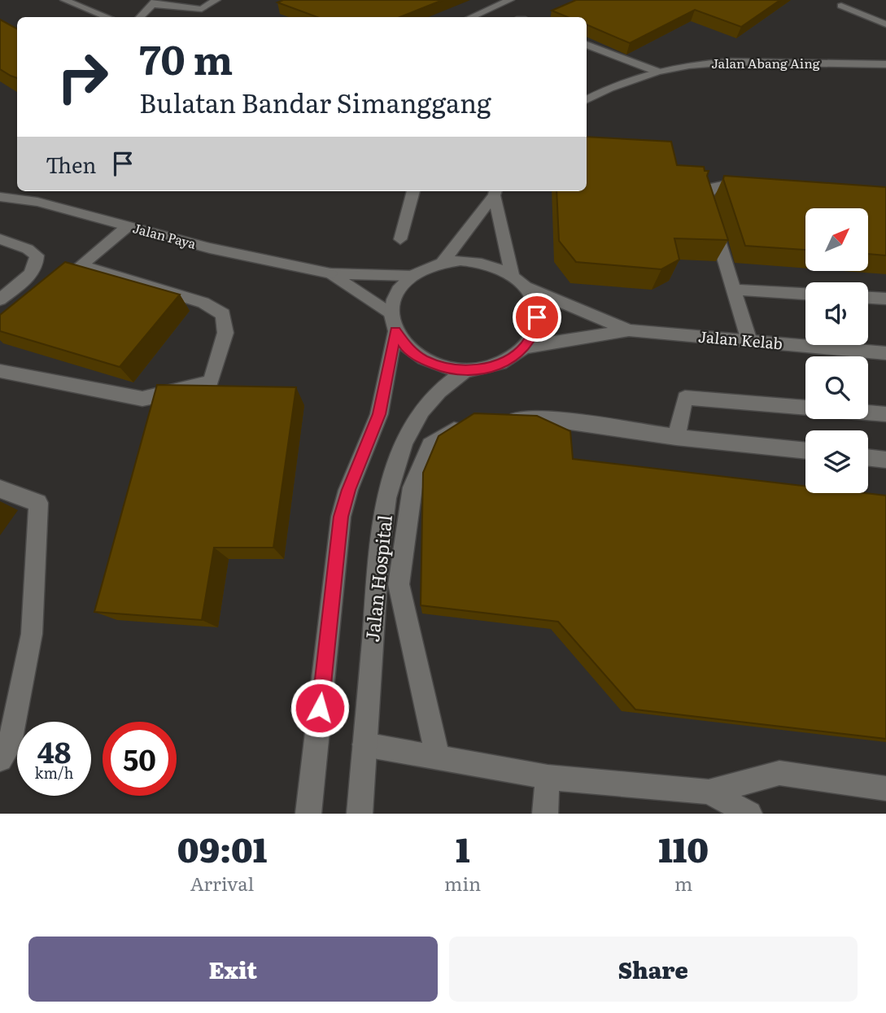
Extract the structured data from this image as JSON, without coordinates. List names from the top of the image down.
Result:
{
  "streets": {
    "main road": [
      "Jalan Abang Aing",
      "Jalan Paya",
      "Jalan Kelab",
      "Jalan Hospital"
    ]
  },
  "crossings": [
    ["Jalan Kelab", "Jalan Hospital"]
  ],
  "north": "top right",
  "page": {
    "turn": ["70 m", "Bulatan Bandar Simanggang"],
    "then": "Then",
    "speed": "48 km/h",
    "limit": "50",
    "eta": [
      "09:01",
      "Arrival",
      "1",
      "min",
      "110",
      "m"
    ],
    "buttons": ["Exit", "Share"]
  }
}
